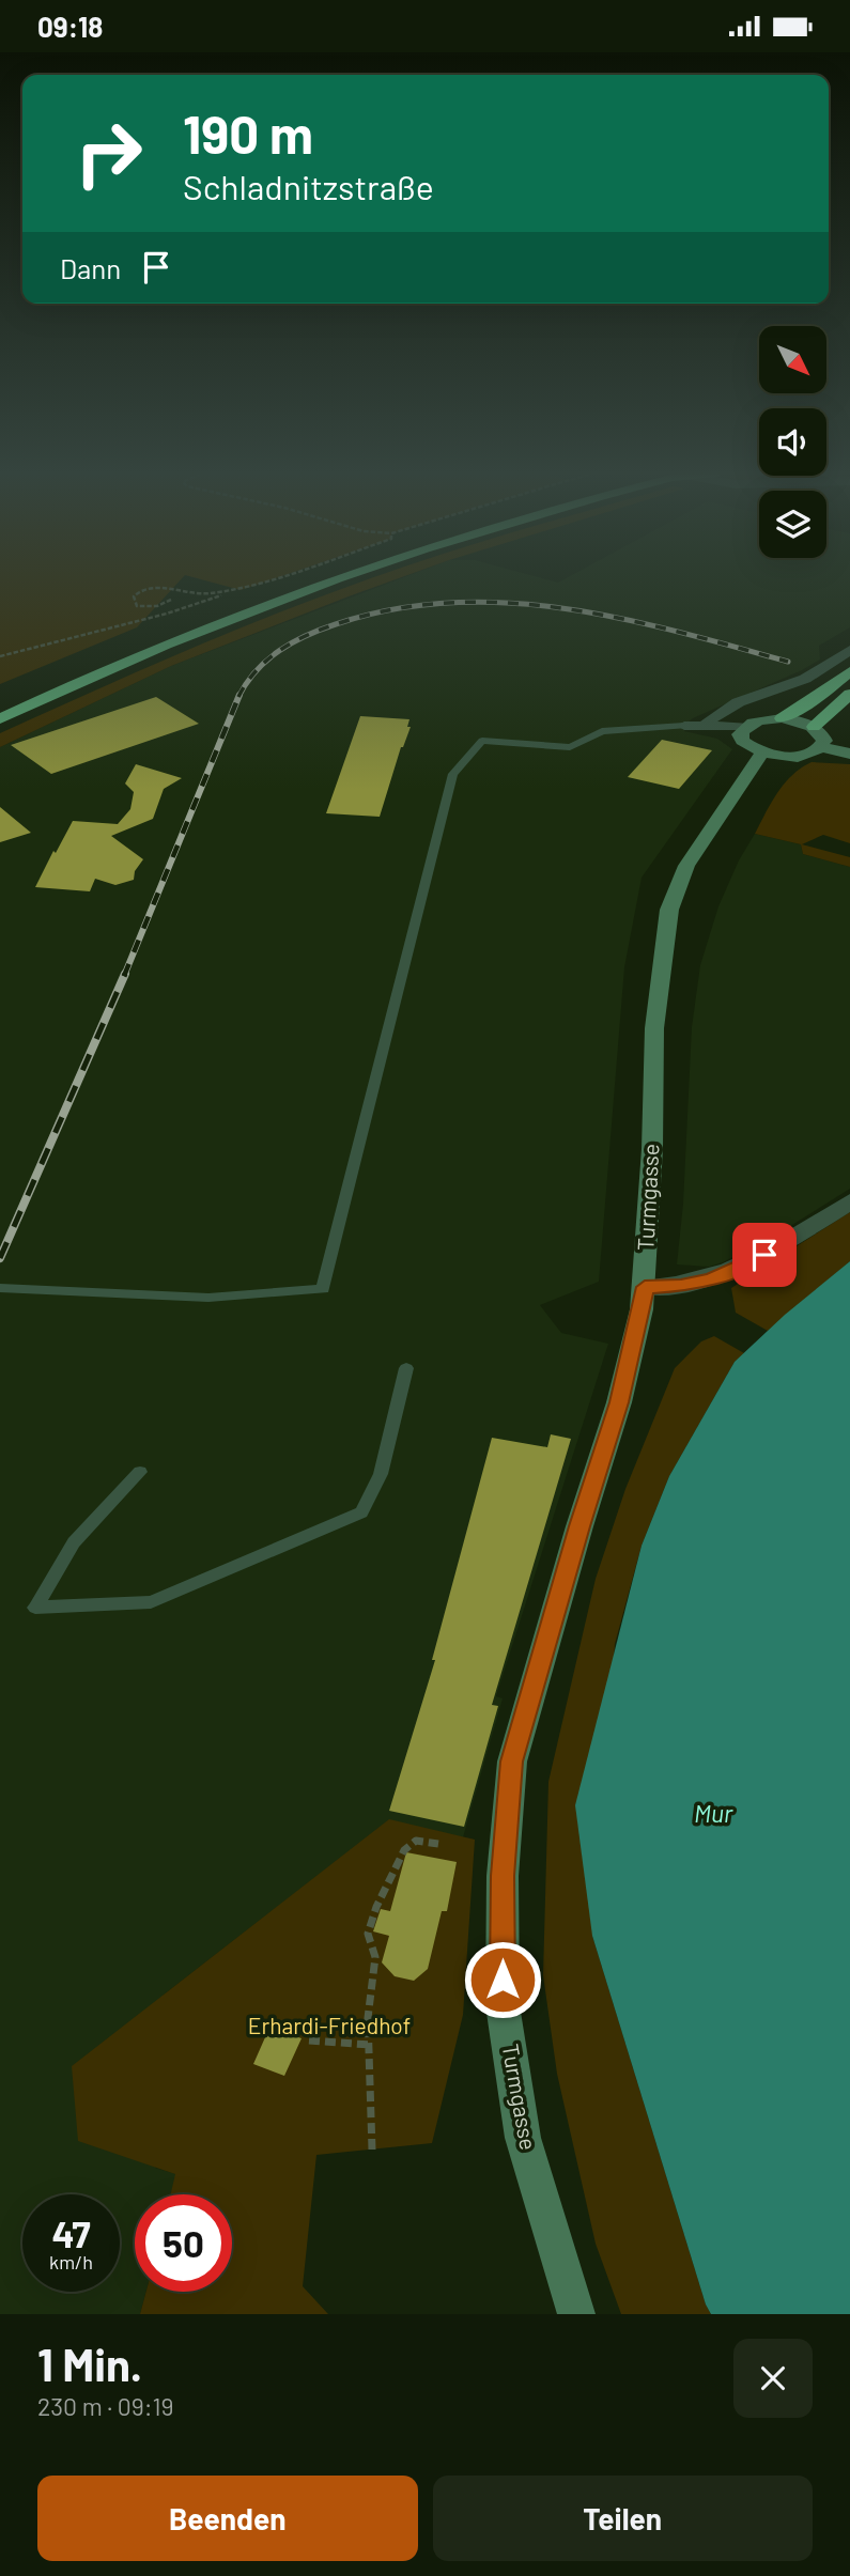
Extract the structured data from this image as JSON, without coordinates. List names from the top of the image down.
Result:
{
  "streets": {
    "main road": ["Turmgasse"]
  },
  "water": ["Mur"],
  "parks": ["Erhardi-Friedhof"],
  "north": "bottom right",
  "page": {
    "status": "09:18",
    "turn": ["190 m", "Schladnitzstraße"],
    "then": "Dann",
    "speed": "47 km/h",
    "limit": "50",
    "heading": ["1 Min.", "230 m · 09:19"],
    "buttons": ["Beenden", "Teilen"]
  }
}
